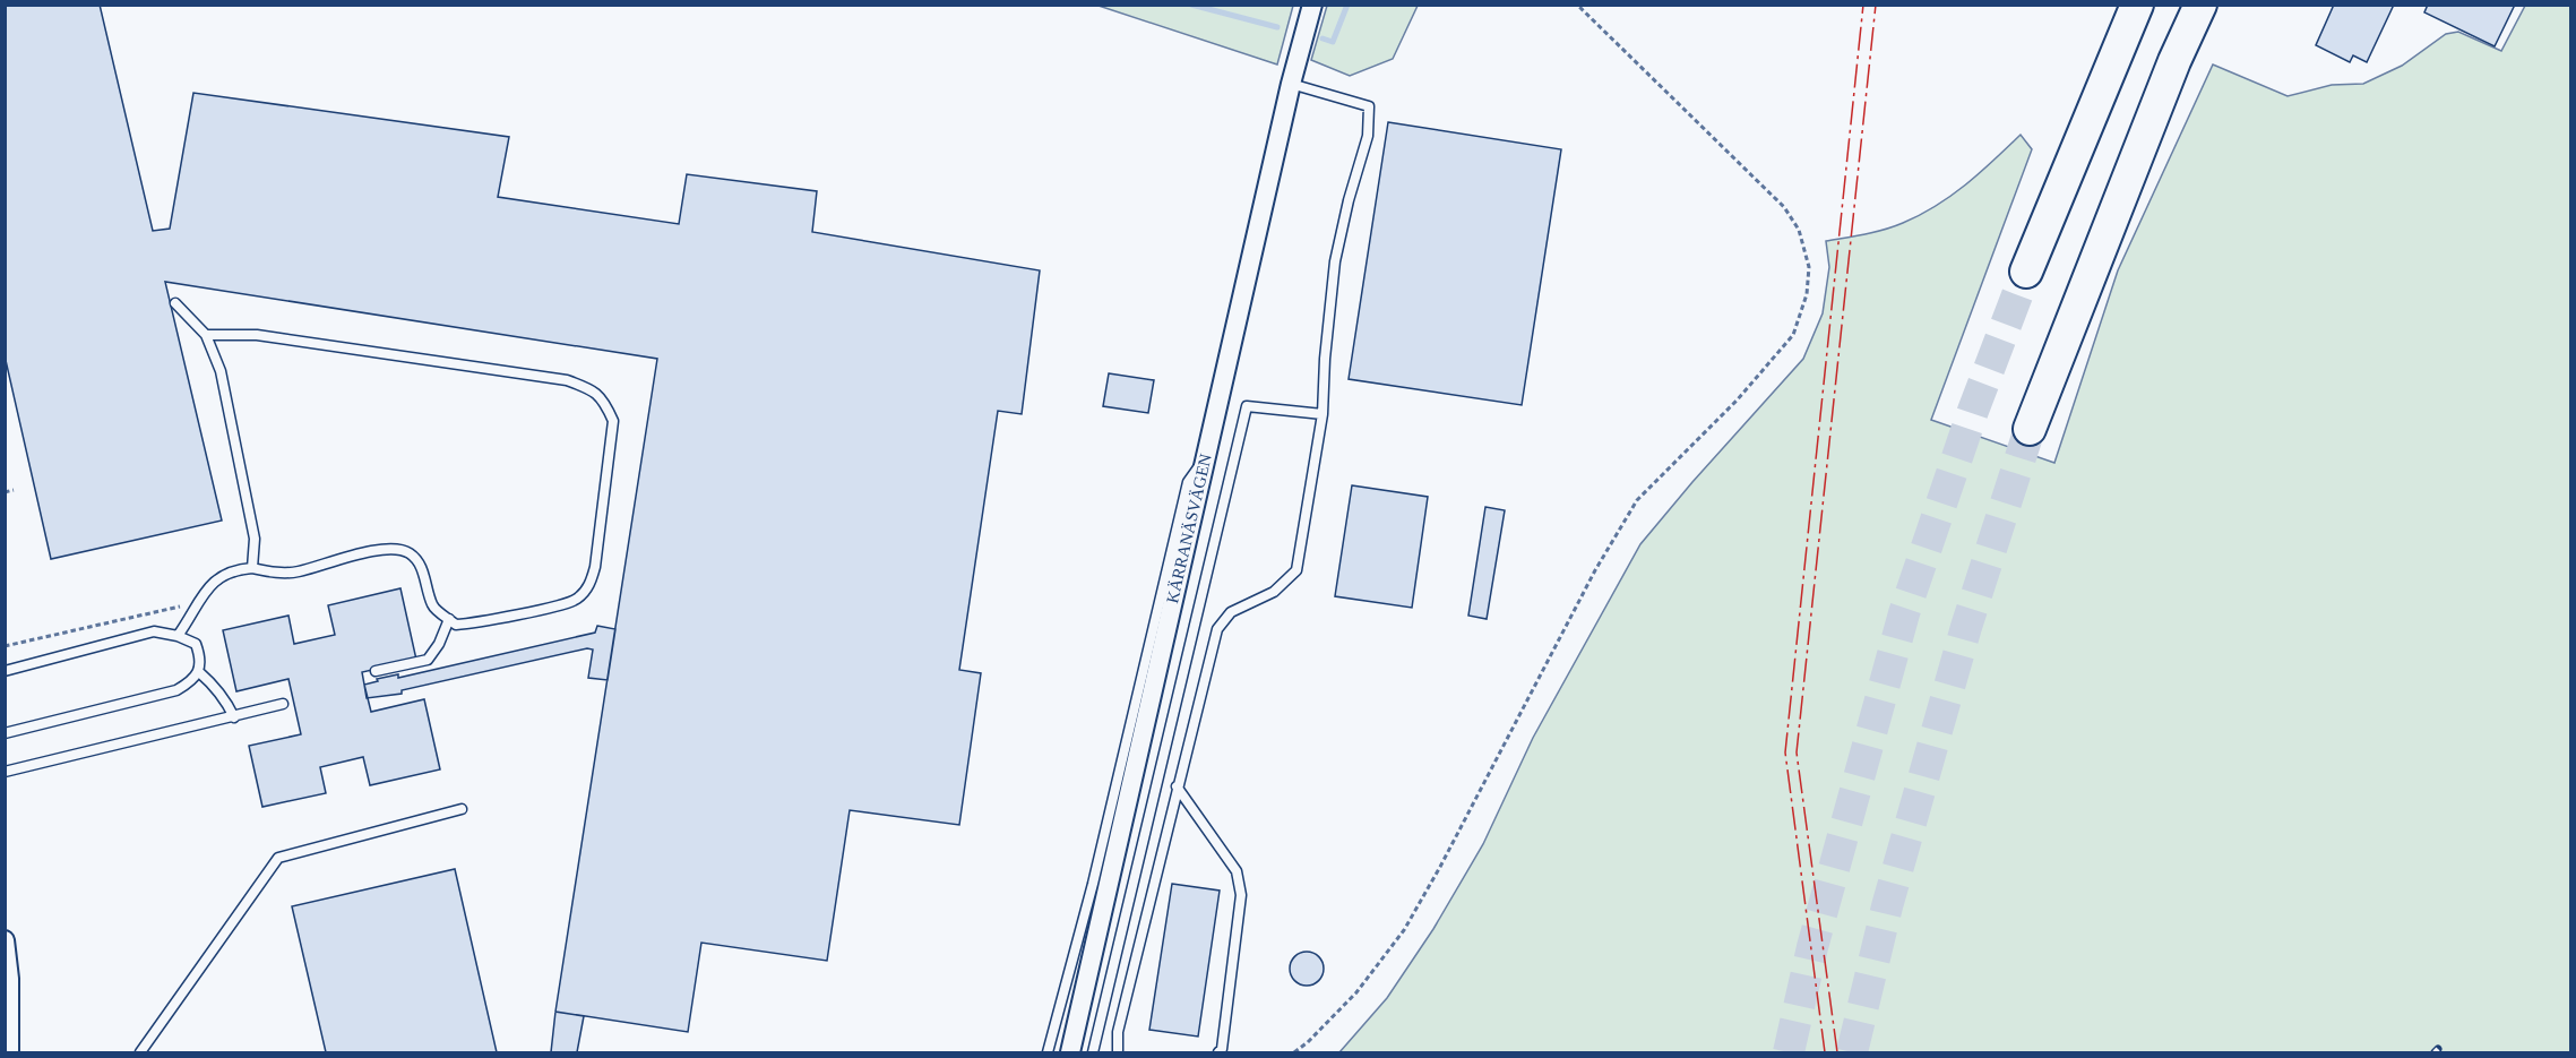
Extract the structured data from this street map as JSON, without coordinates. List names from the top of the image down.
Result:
{
  "streets": {
    "street": ["KÄRRANÄSVÄGEN"]
  }
}
